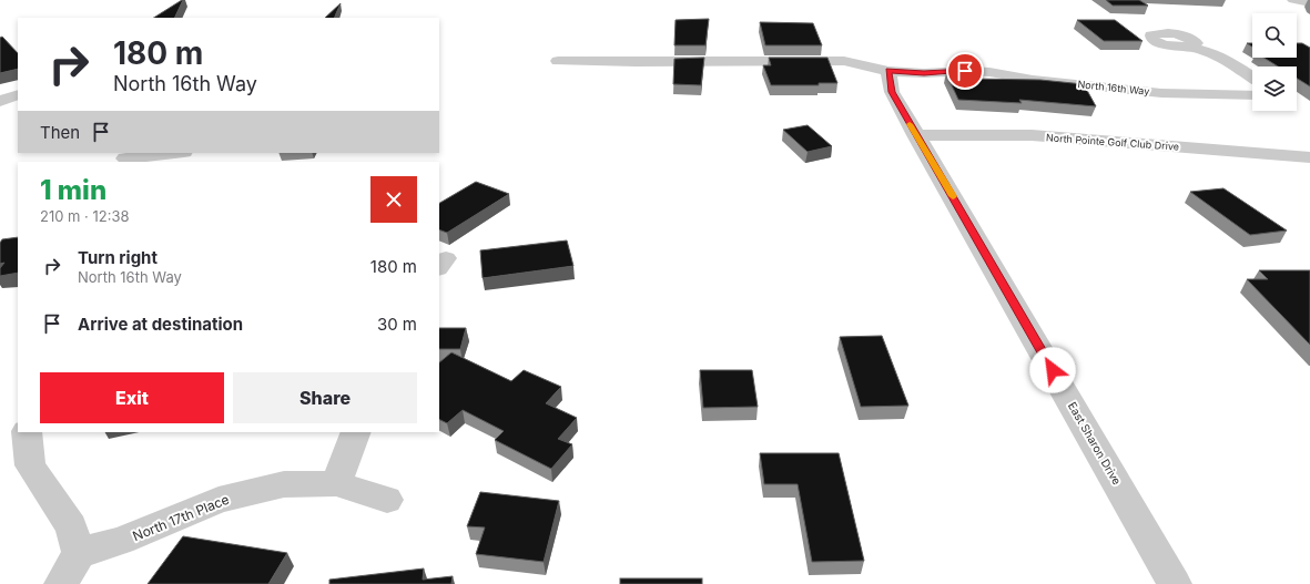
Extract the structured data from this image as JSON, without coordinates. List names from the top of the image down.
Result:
{
  "streets": {
    "street": [
      "North 16th Way",
      "North Pointe Golf Club Drive",
      "East Sharon Drive",
      "North 17th Place"
    ]
  },
  "crossings": [
    ["North 16th Way", "East Sharon Drive"],
    ["North Pointe Golf Club Drive", "East Sharon Drive"]
  ],
  "page": {
    "turn": ["180 m", "North 16th Way"],
    "then": "Then",
    "heading": ["1 min", "210 m · 12:38"],
    "list": [
      {
        "name": "Turn right",
        "note": "North 16th Way",
        "value": "180 m"
      },
      {
        "name": "Arrive at destination",
        "value": "30 m"
      }
    ],
    "buttons": ["Exit", "Share"]
  }
}
